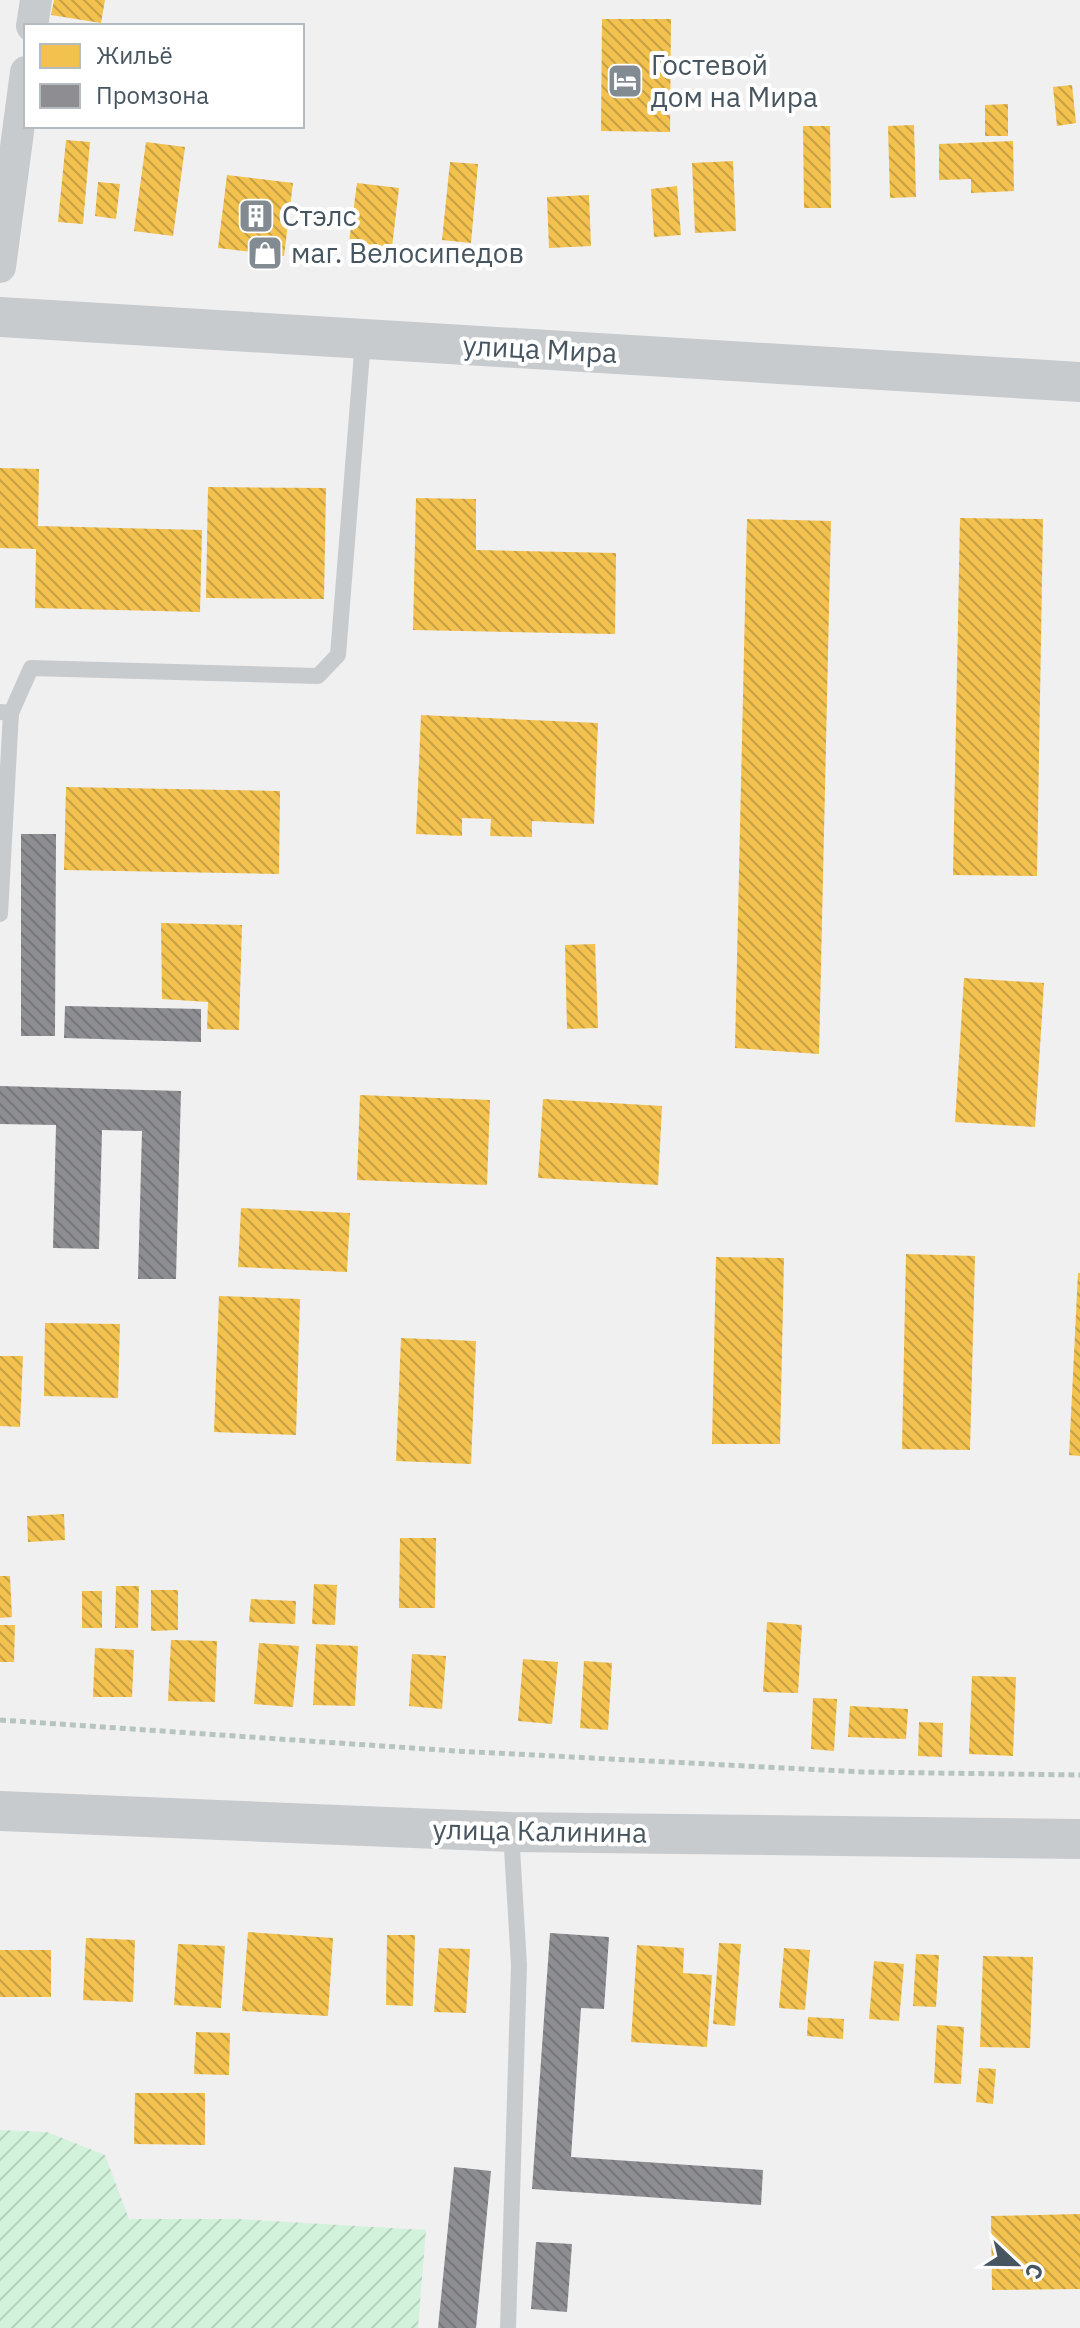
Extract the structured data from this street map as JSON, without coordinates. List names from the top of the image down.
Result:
{
  "streets": {
    "street": ["улица Мира", "улица Калинина"]
  },
  "places": {
    "hotel": ["Гостевой дом на Мира"],
    "building": ["Стэлс"],
    "shop": ["маг. Велосипедов"]
  },
  "legend": ["Жильё", "Промзона"],
  "north": "right"
}
